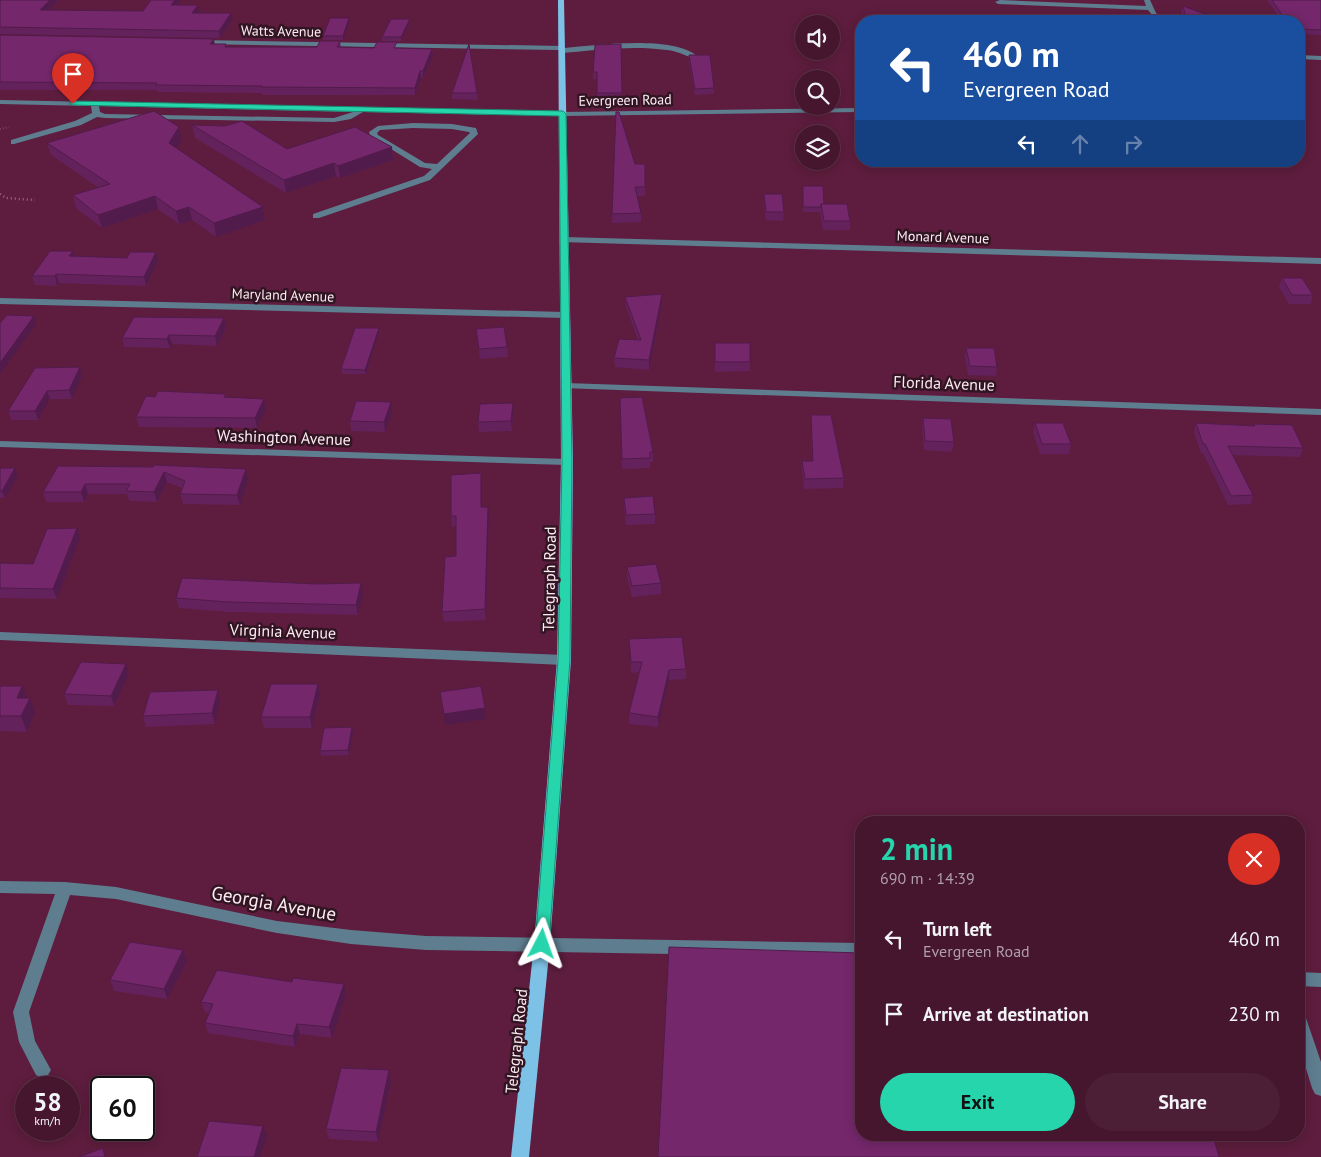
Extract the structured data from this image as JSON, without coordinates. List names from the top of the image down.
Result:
{
  "streets": {
    "main road": ["Telegraph Road"],
    "street": [
      "Watts Avenue",
      "Evergreen Road",
      "Monard Avenue",
      "Maryland Avenue",
      "Florida Avenue",
      "Washington Avenue",
      "Virginia Avenue",
      "Georgia Avenue"
    ]
  },
  "crossings": [
    ["Watts Avenue", "Telegraph Road"],
    ["Evergreen Road", "Telegraph Road"],
    ["Monard Avenue", "Telegraph Road"],
    ["Maryland Avenue", "Telegraph Road"],
    ["Florida Avenue", "Telegraph Road"],
    ["Washington Avenue", "Telegraph Road"],
    ["Telegraph Road", "Virginia Avenue"],
    ["Telegraph Road", "Georgia Avenue"]
  ],
  "page": {
    "turn": ["460 m", "Evergreen Road"],
    "heading": ["2 min", "690 m · 14:39"],
    "list": [
      {
        "name": "Turn left",
        "note": "Evergreen Road",
        "value": "460 m"
      },
      {
        "name": "Arrive at destination",
        "value": "230 m"
      }
    ],
    "buttons": ["Exit", "Share"],
    "speed": "58 km/h",
    "limit": "60"
  }
}
